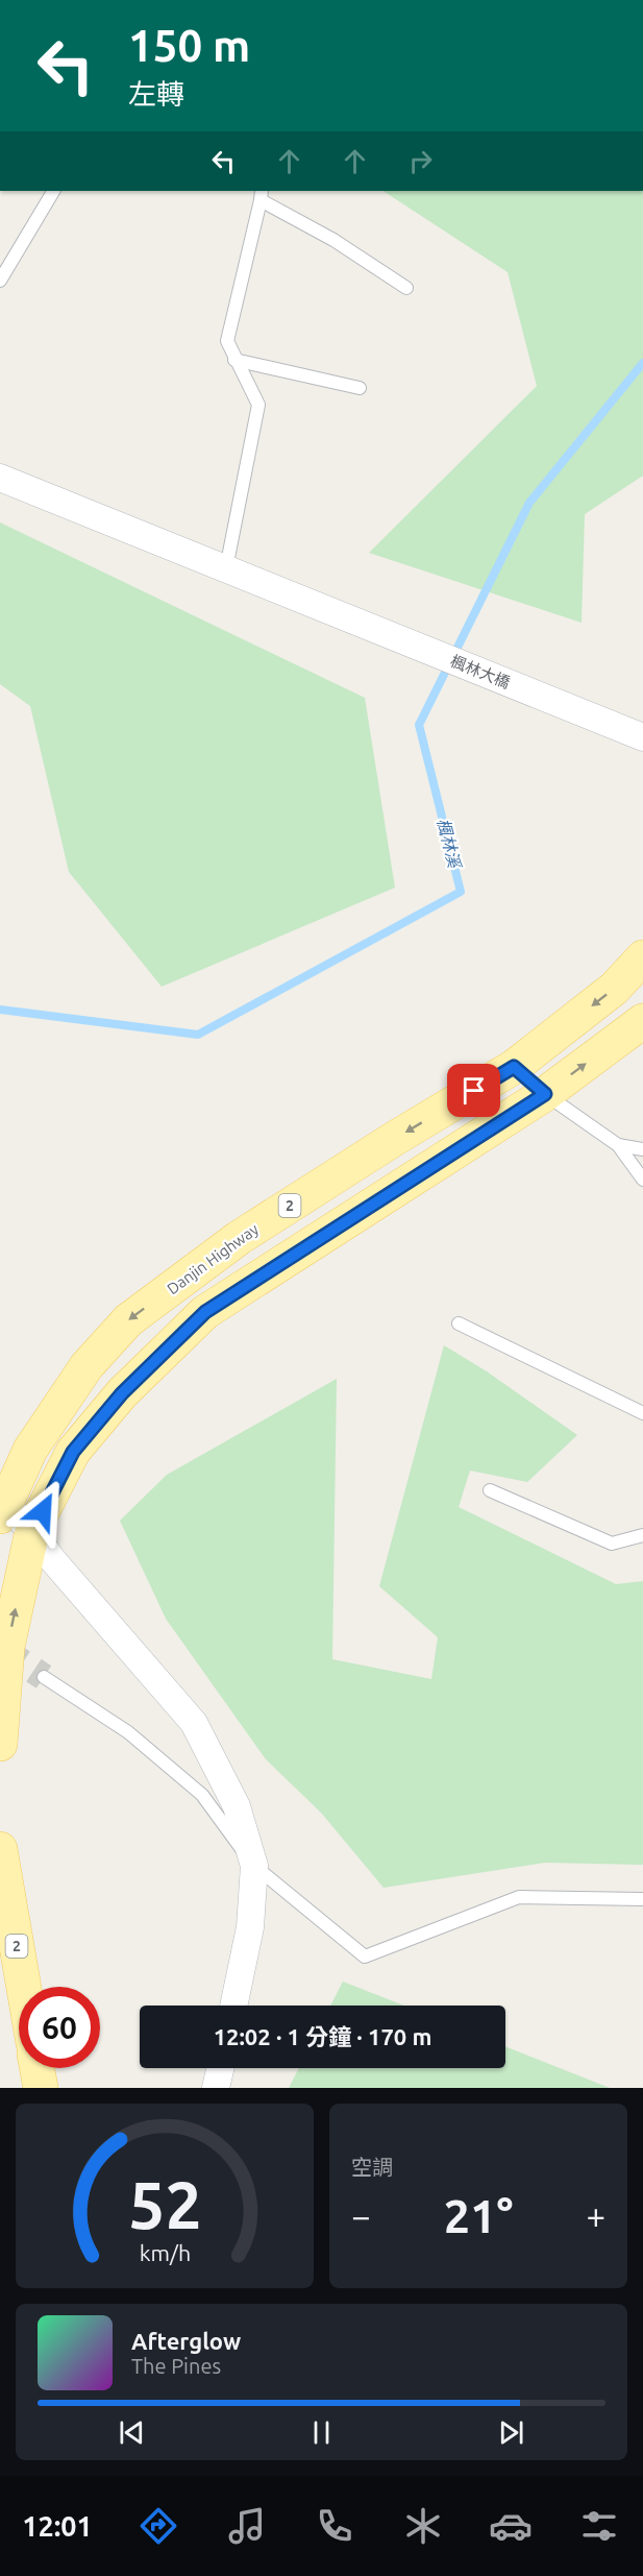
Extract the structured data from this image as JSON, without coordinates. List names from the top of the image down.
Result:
{
  "streets": {
    "main road": ["2", "Danjin Highway"],
    "street": ["楓林大橋"]
  },
  "water": ["楓林溪"],
  "page": {
    "turn": ["150 m", "左轉"],
    "limit": "60",
    "trip": "12:02 · 1 分鐘 · 170 m",
    "tile": "空調",
    "heat": ["−", "21°", "+"],
    "song": ["Afterglow", "The Pines"],
    "tabs": "12:01",
    "gauge": ["52", "km/h"]
  }
}
